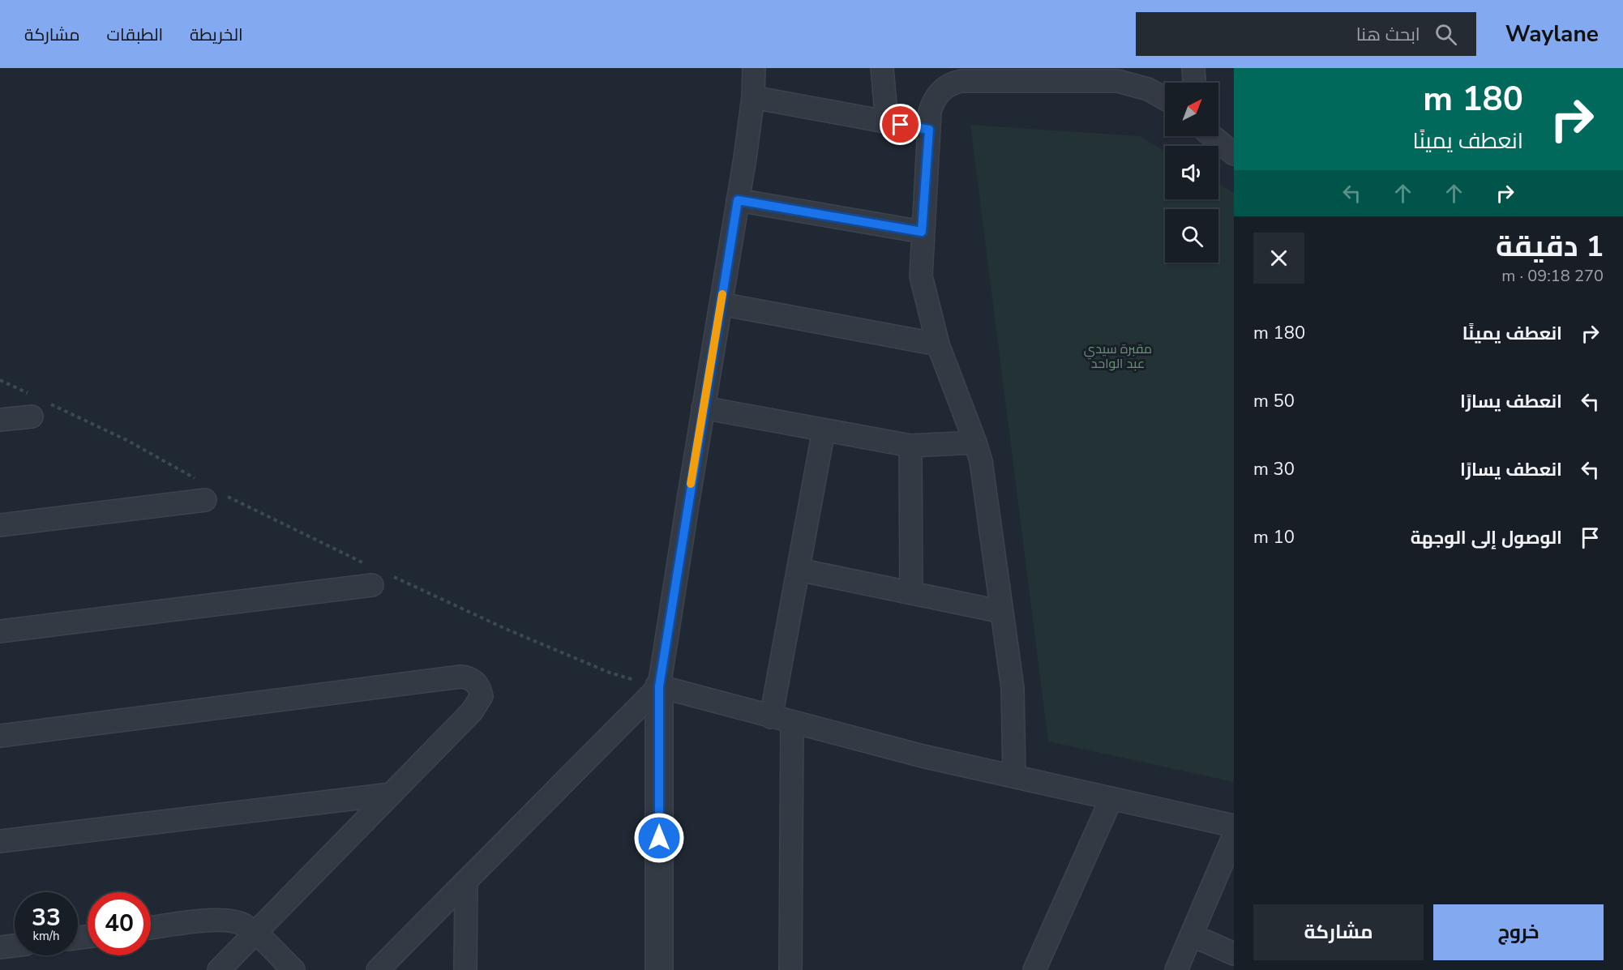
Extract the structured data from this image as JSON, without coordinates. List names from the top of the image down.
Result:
{
  "parks": ["مقبرة سيدي عبد الواحد"],
  "north": "top right",
  "page": {
    "header": "Waylane",
    "search": "ابحث هنا",
    "nav": ["الخريطة", "الطبقات", "مشاركة"],
    "turn": ["180 m", "انعطف يمينًا"],
    "heading": ["1 دقيقة", "270 m · 09:18"],
    "list": [
      {
        "name": "انعطف يمينًا",
        "value": "180 m"
      },
      {
        "name": "انعطف يسارًا",
        "value": "50 m"
      },
      {
        "name": "انعطف يسارًا",
        "value": "30 m"
      },
      {
        "name": "الوصول إلى الوجهة",
        "value": "10 m"
      }
    ],
    "speed": "33 km/h",
    "limit": "40",
    "buttons": ["خروج", "مشاركة"]
  }
}
